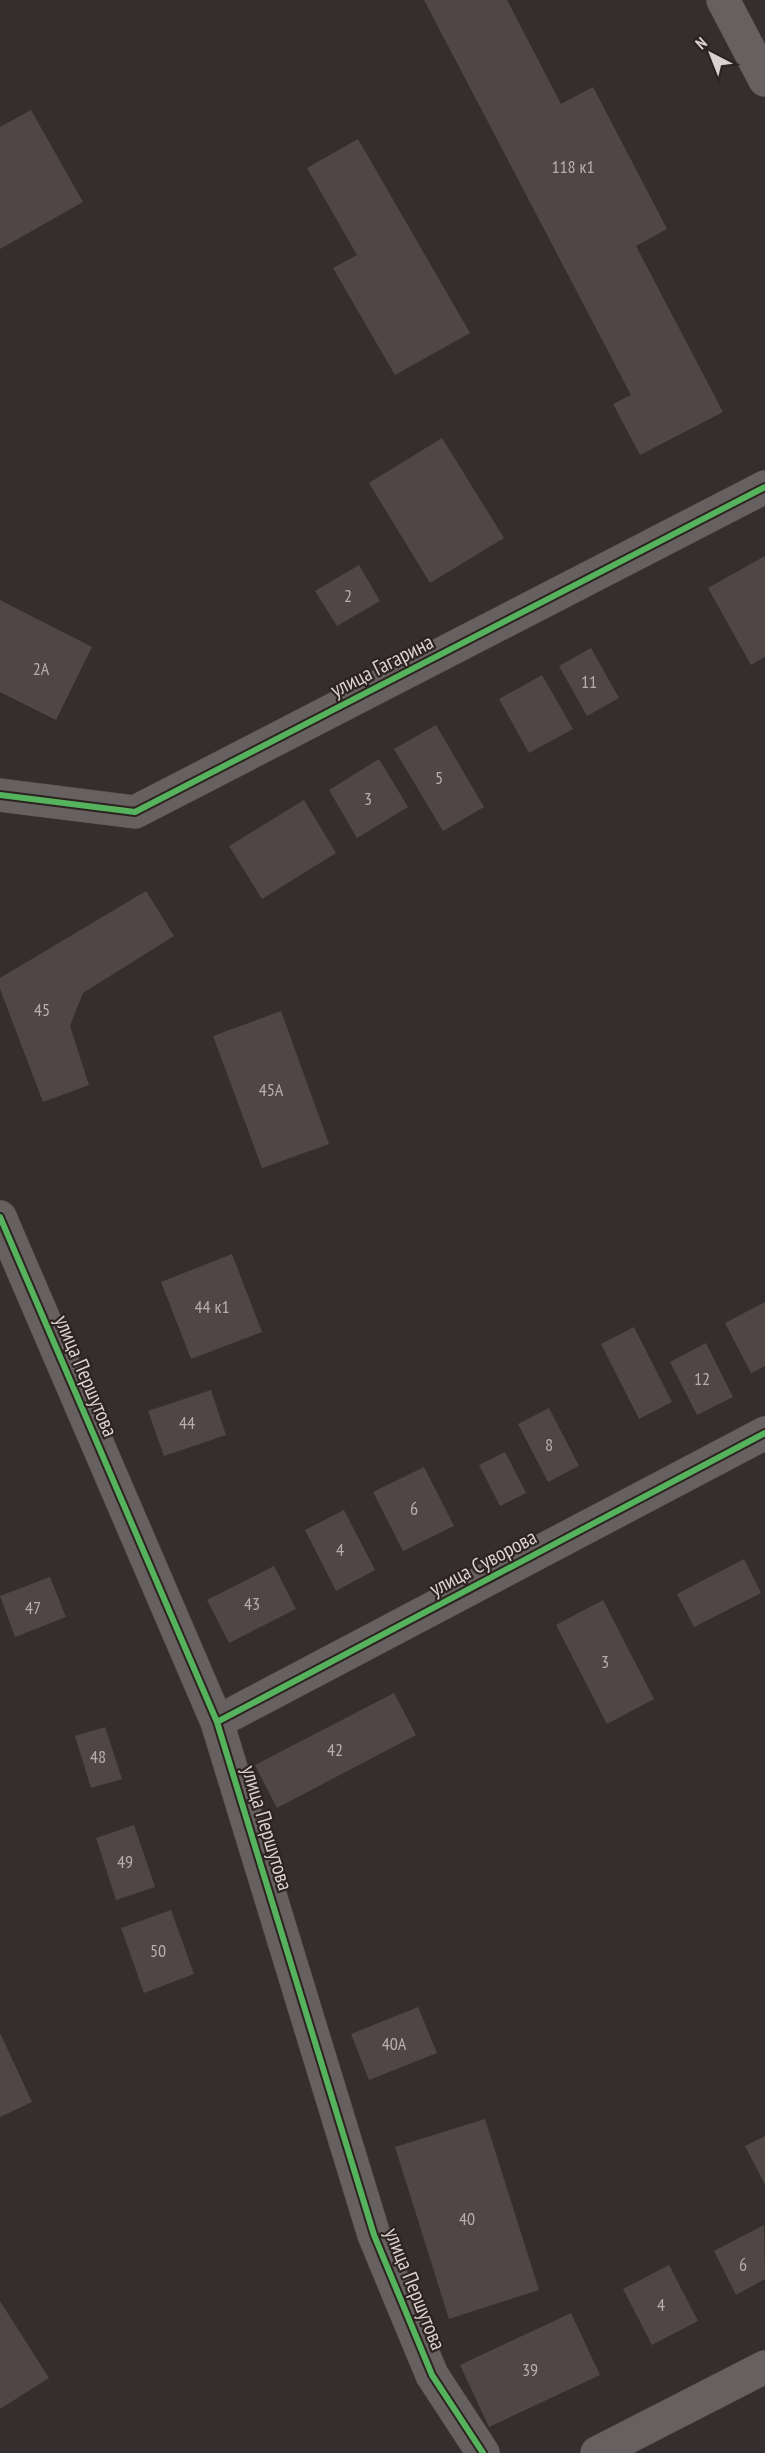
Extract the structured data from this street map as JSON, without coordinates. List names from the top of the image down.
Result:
{
  "streets": {
    "street": ["улица Гагарина", "улица Першутова", "улица Суворова"]
  },
  "crossings": [
    ["улица Першутова", "улица Суворова"]
  ],
  "house_numbers": [
    "118 к1",
    "2",
    "2А",
    "11",
    "5",
    "3",
    "45",
    "45А",
    "44 к1",
    "12",
    "44",
    "8",
    "6",
    "4",
    "43",
    "47",
    "3",
    "42",
    "48",
    "49",
    "50",
    "40А",
    "40",
    "6",
    "4",
    "39"
  ],
  "north": "top left"
}
